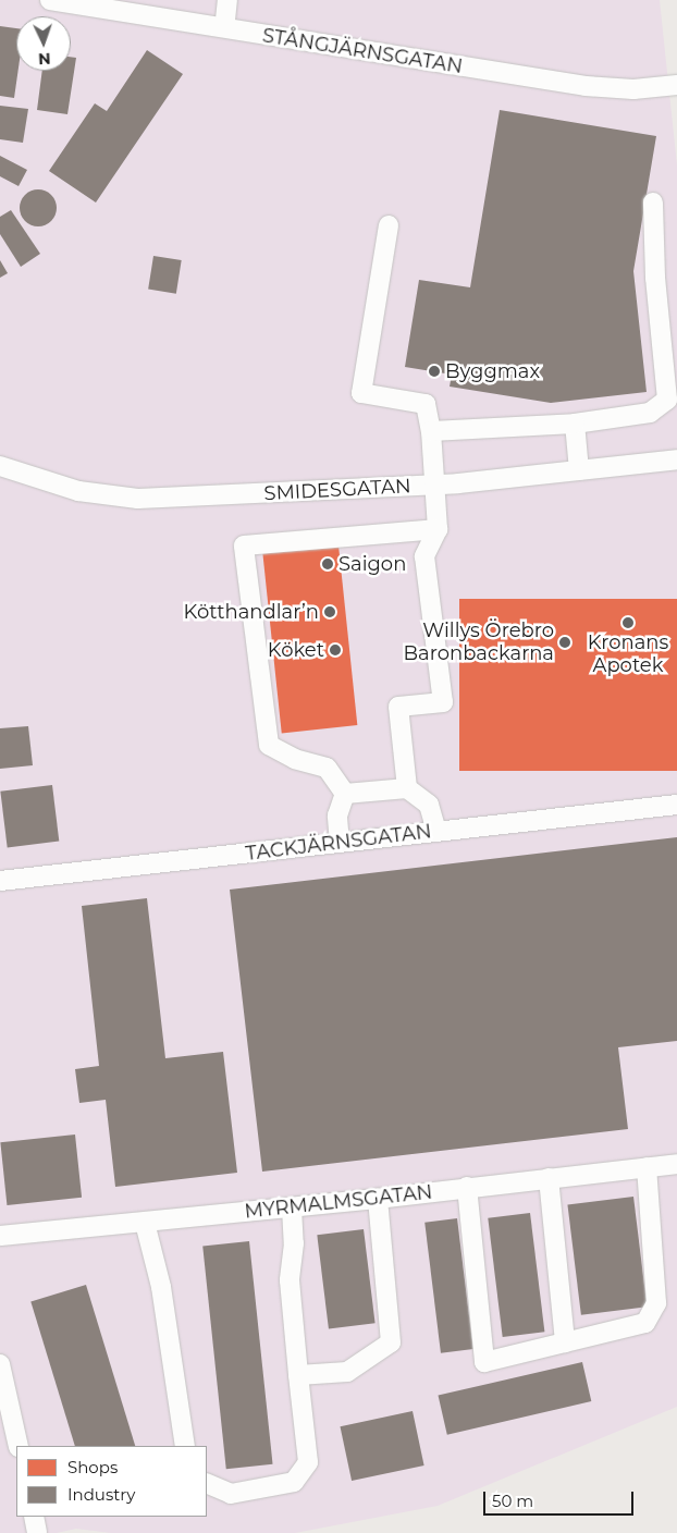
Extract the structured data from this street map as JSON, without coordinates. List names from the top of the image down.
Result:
{
  "streets": {
    "street": [
      "STÅNGJÄRNSGATAN",
      "SMIDESGATAN",
      "TACKJÄRNSGATAN",
      "MYRMALMSGATAN"
    ]
  },
  "places": [
    "Byggmax",
    "Saigon",
    "Kötthandlar’n",
    "Kronans Apotek",
    "Willys Örebro Baronbackarna",
    "Köket"
  ],
  "legend": ["Shops", "Industry"],
  "scale_bar": "50 m",
  "north": "bottom"
}
